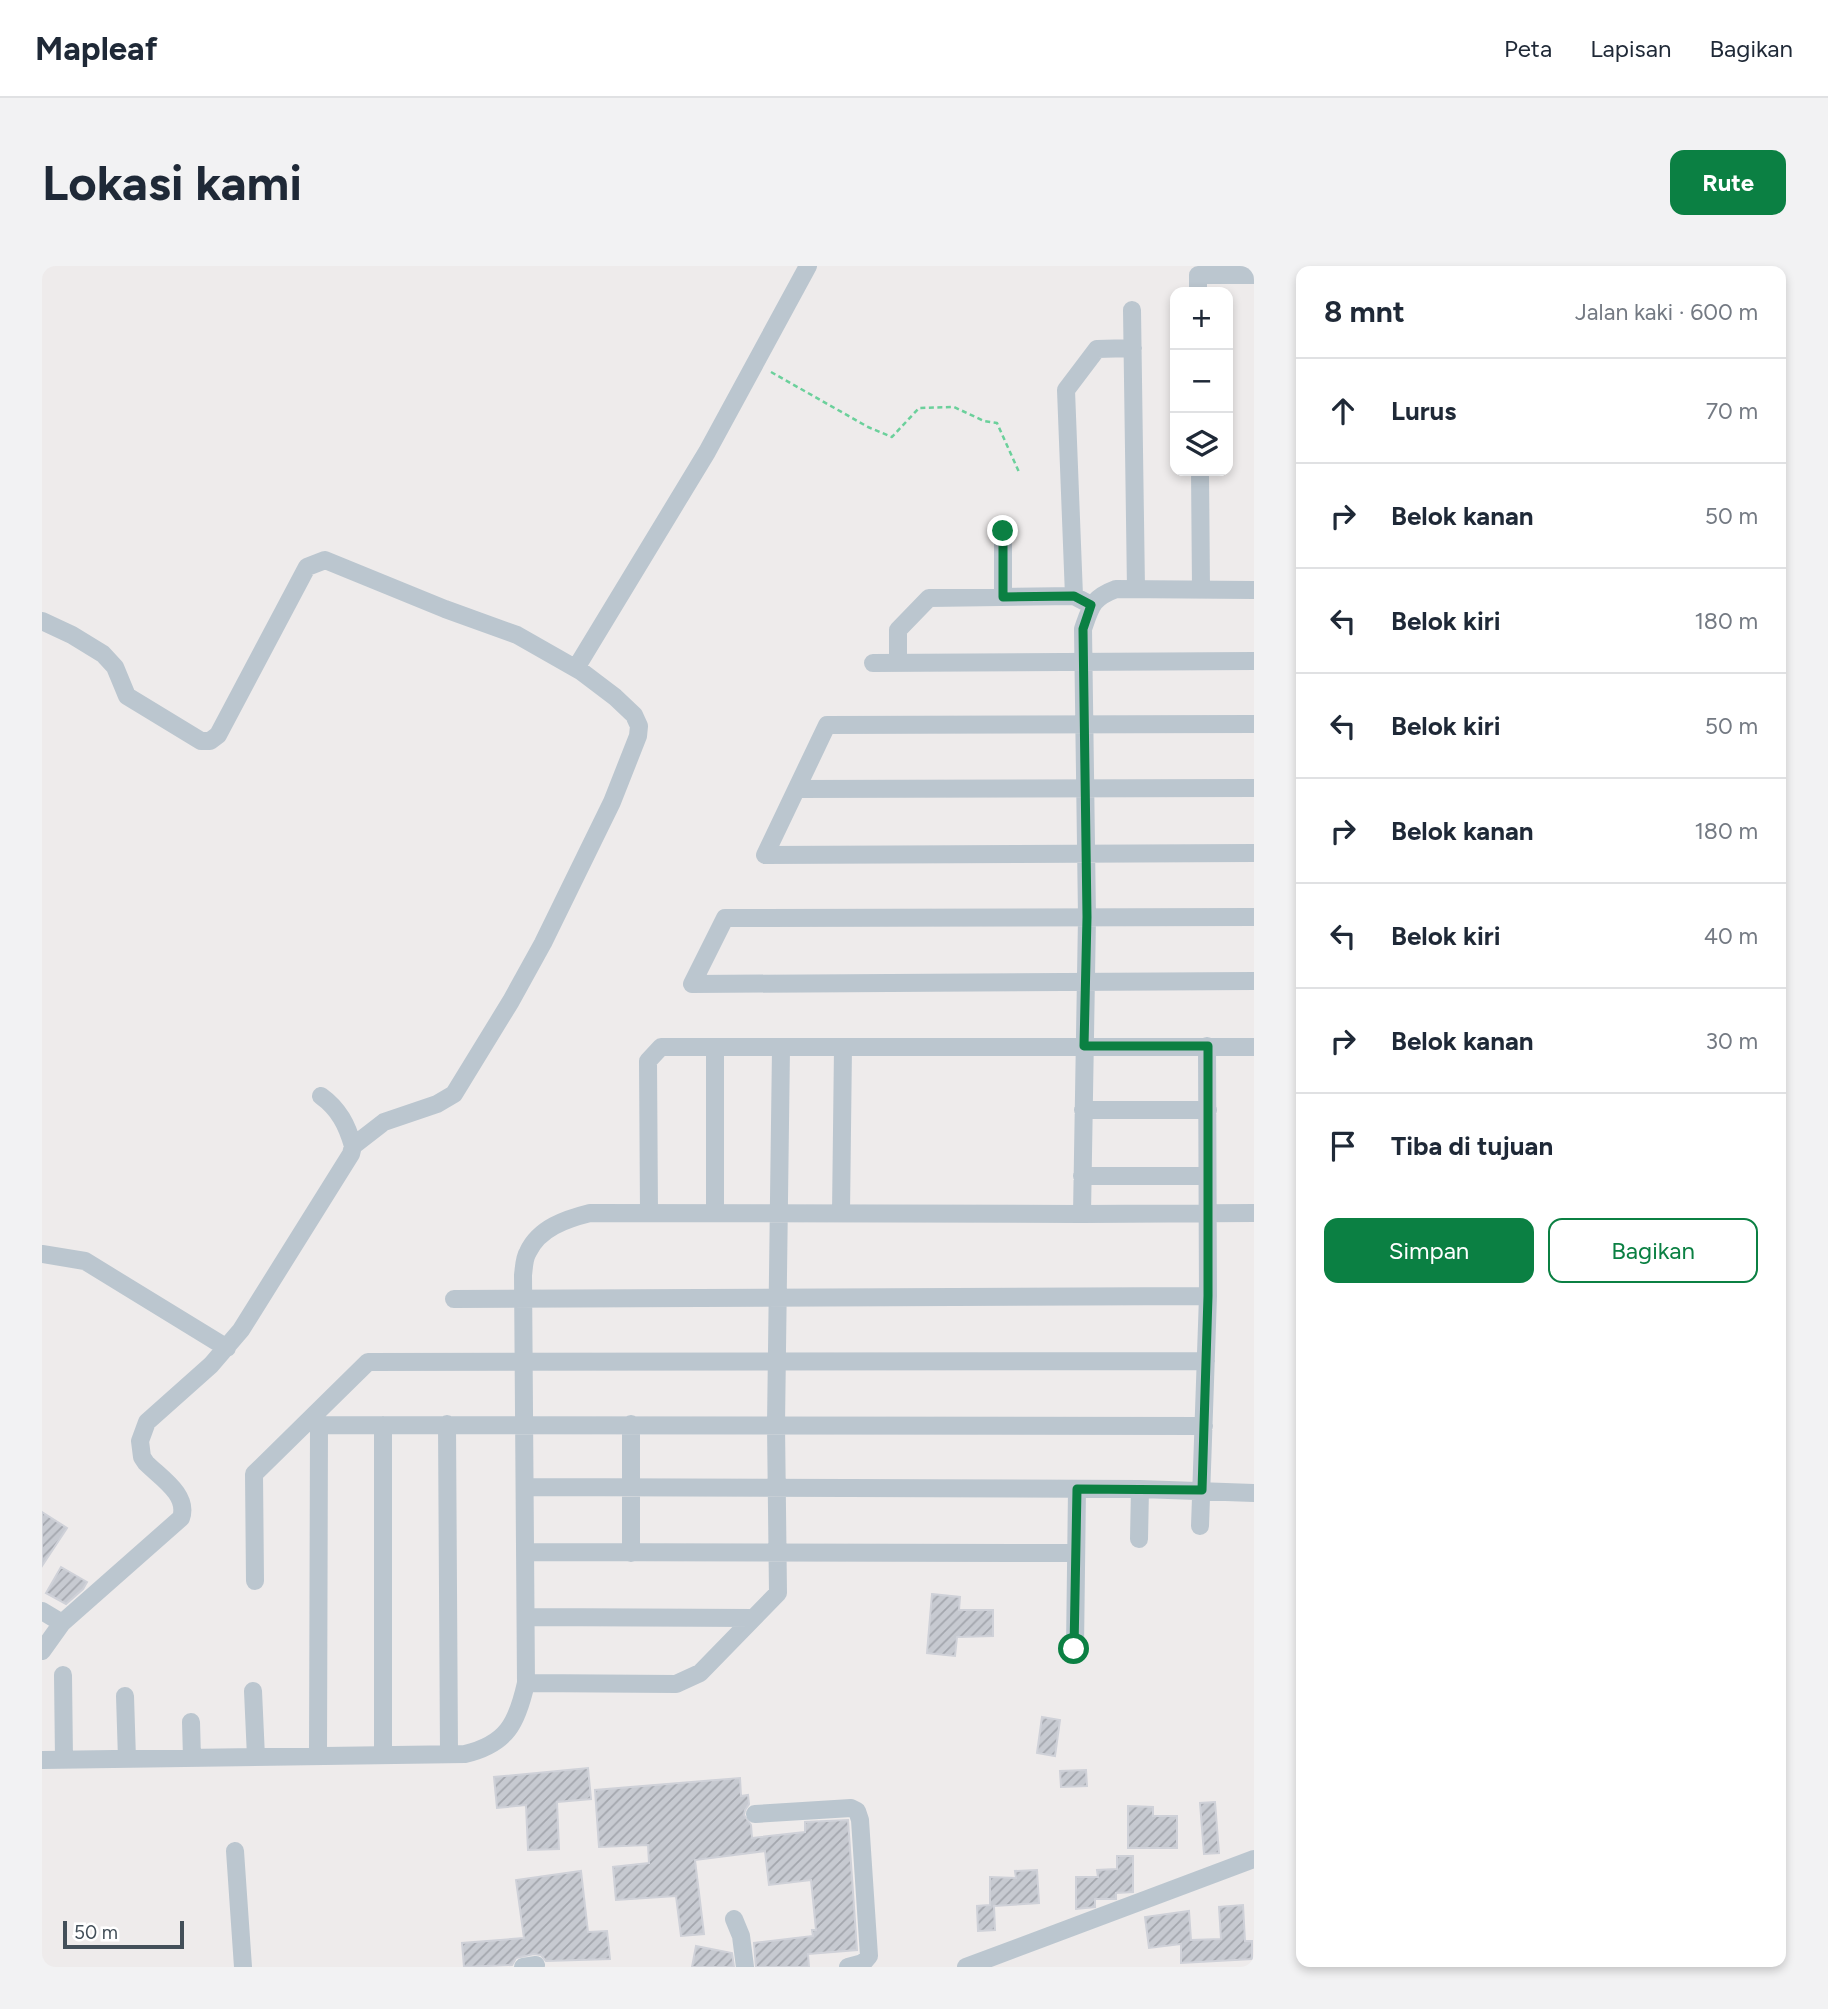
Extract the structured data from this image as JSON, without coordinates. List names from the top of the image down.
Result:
{
  "scale_bar": "50 m",
  "page": {
    "header": "Mapleaf",
    "nav": ["Peta", "Lapisan", "Bagikan"],
    "buttons": [
      "Rute",
      ["Simpan", "Bagikan"]
    ],
    "title": "Lokasi kami",
    "heading": ["8 mnt", "Jalan kaki · 600 m"],
    "map_buttons": ["+", "−"],
    "list": [
      ["Lurus", "70 m"],
      ["Belok kanan", "50 m"],
      ["Belok kiri", "180 m"],
      ["Belok kiri", "50 m"],
      ["Belok kanan", "180 m"],
      ["Belok kiri", "40 m"],
      ["Belok kanan", "30 m"],
      "Tiba di tujuan"
    ],
    "scale": "50 m"
  }
}
